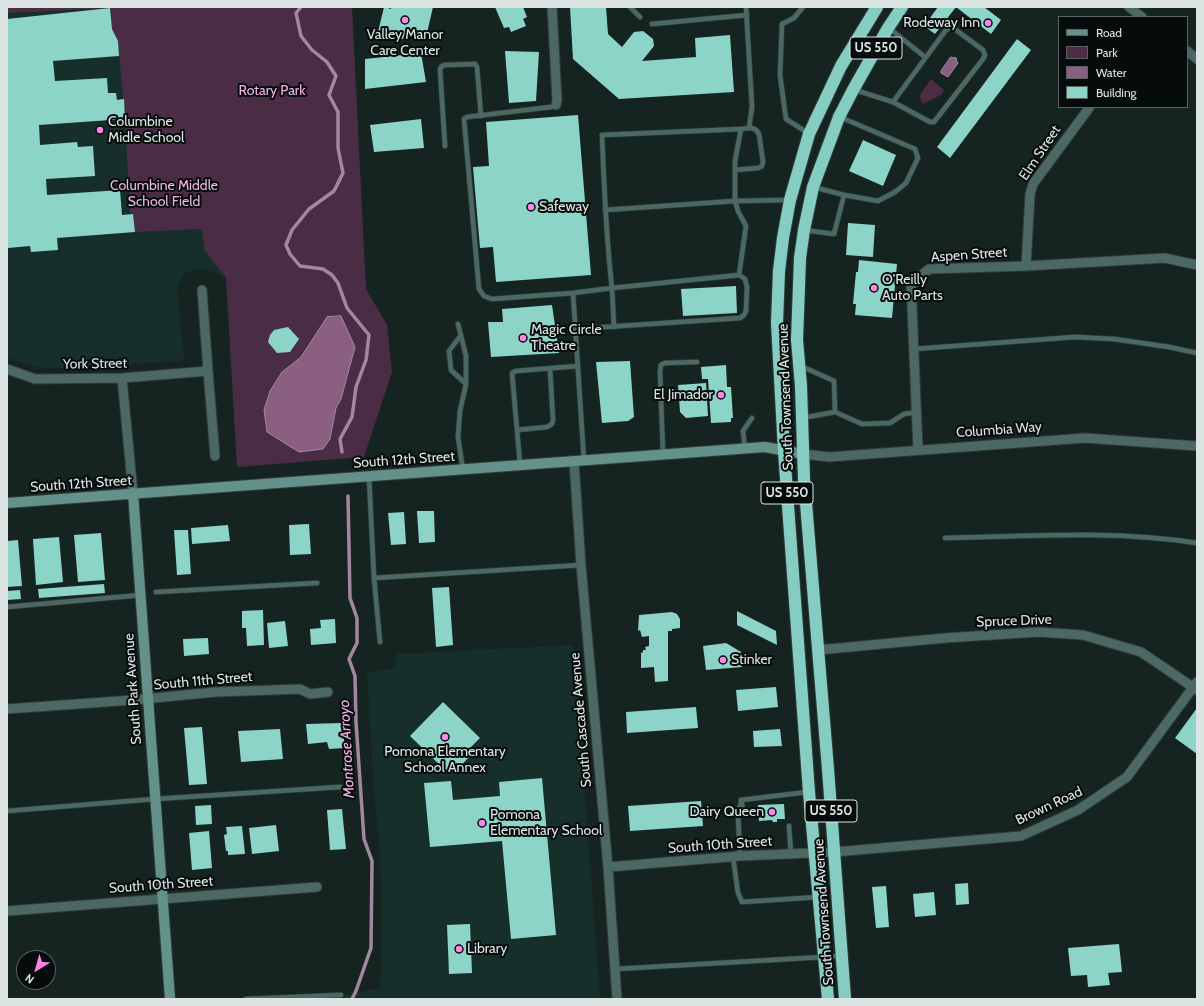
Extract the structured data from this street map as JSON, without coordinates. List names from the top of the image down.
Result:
{
  "streets": {
    "highway": ["US 550", "South Townsend Avenue"],
    "street": [
      "Elm Street",
      "Aspen Street",
      "York Street",
      "Columbia Way",
      "South 12th Street",
      "Spruce Drive",
      "South 11th Street",
      "South Park Avenue",
      "South Cascade Avenue",
      "Brown Road",
      "South 10th Street"
    ]
  },
  "crossings": [
    ["Elm Street", "Aspen Street"],
    ["Aspen Street", "Columbia Way"],
    ["York Street", "South Park Avenue"],
    ["South Townsend Avenue", "Columbia Way"],
    ["South Townsend Avenue", "South 12th Street"],
    ["South Townsend Avenue", "Spruce Drive"],
    ["South Townsend Avenue", "Brown Road"],
    ["South Townsend Avenue", "South 10th Street"],
    ["Columbia Way", "South 12th Street"],
    ["South 12th Street", "South Park Avenue"],
    ["South 12th Street", "South Cascade Avenue"],
    ["Spruce Drive", "Brown Road"],
    ["South 11th Street", "South Park Avenue"],
    ["South Park Avenue", "South 10th Street"],
    ["South Cascade Avenue", "South 10th Street"],
    ["Brown Road", "South 10th Street"]
  ],
  "water": ["Montrose Arroyo"],
  "parks": ["Rotary Park", "Columbine Middle School Field"],
  "places": [
    "Valley Manor Care Center",
    "Rodeway Inn",
    "Columbine Midle School",
    "Safeway",
    "O'Reilly Auto Parts",
    "Magic Circle Theatre",
    "El Jimador",
    "Stinker",
    "Pomona Elementary School Annex",
    "Dairy Queen",
    "Pomona Elementary School",
    "Library"
  ],
  "legend": [
    "Road",
    "Park",
    "Water",
    "Building"
  ],
  "north": "bottom left"
}
